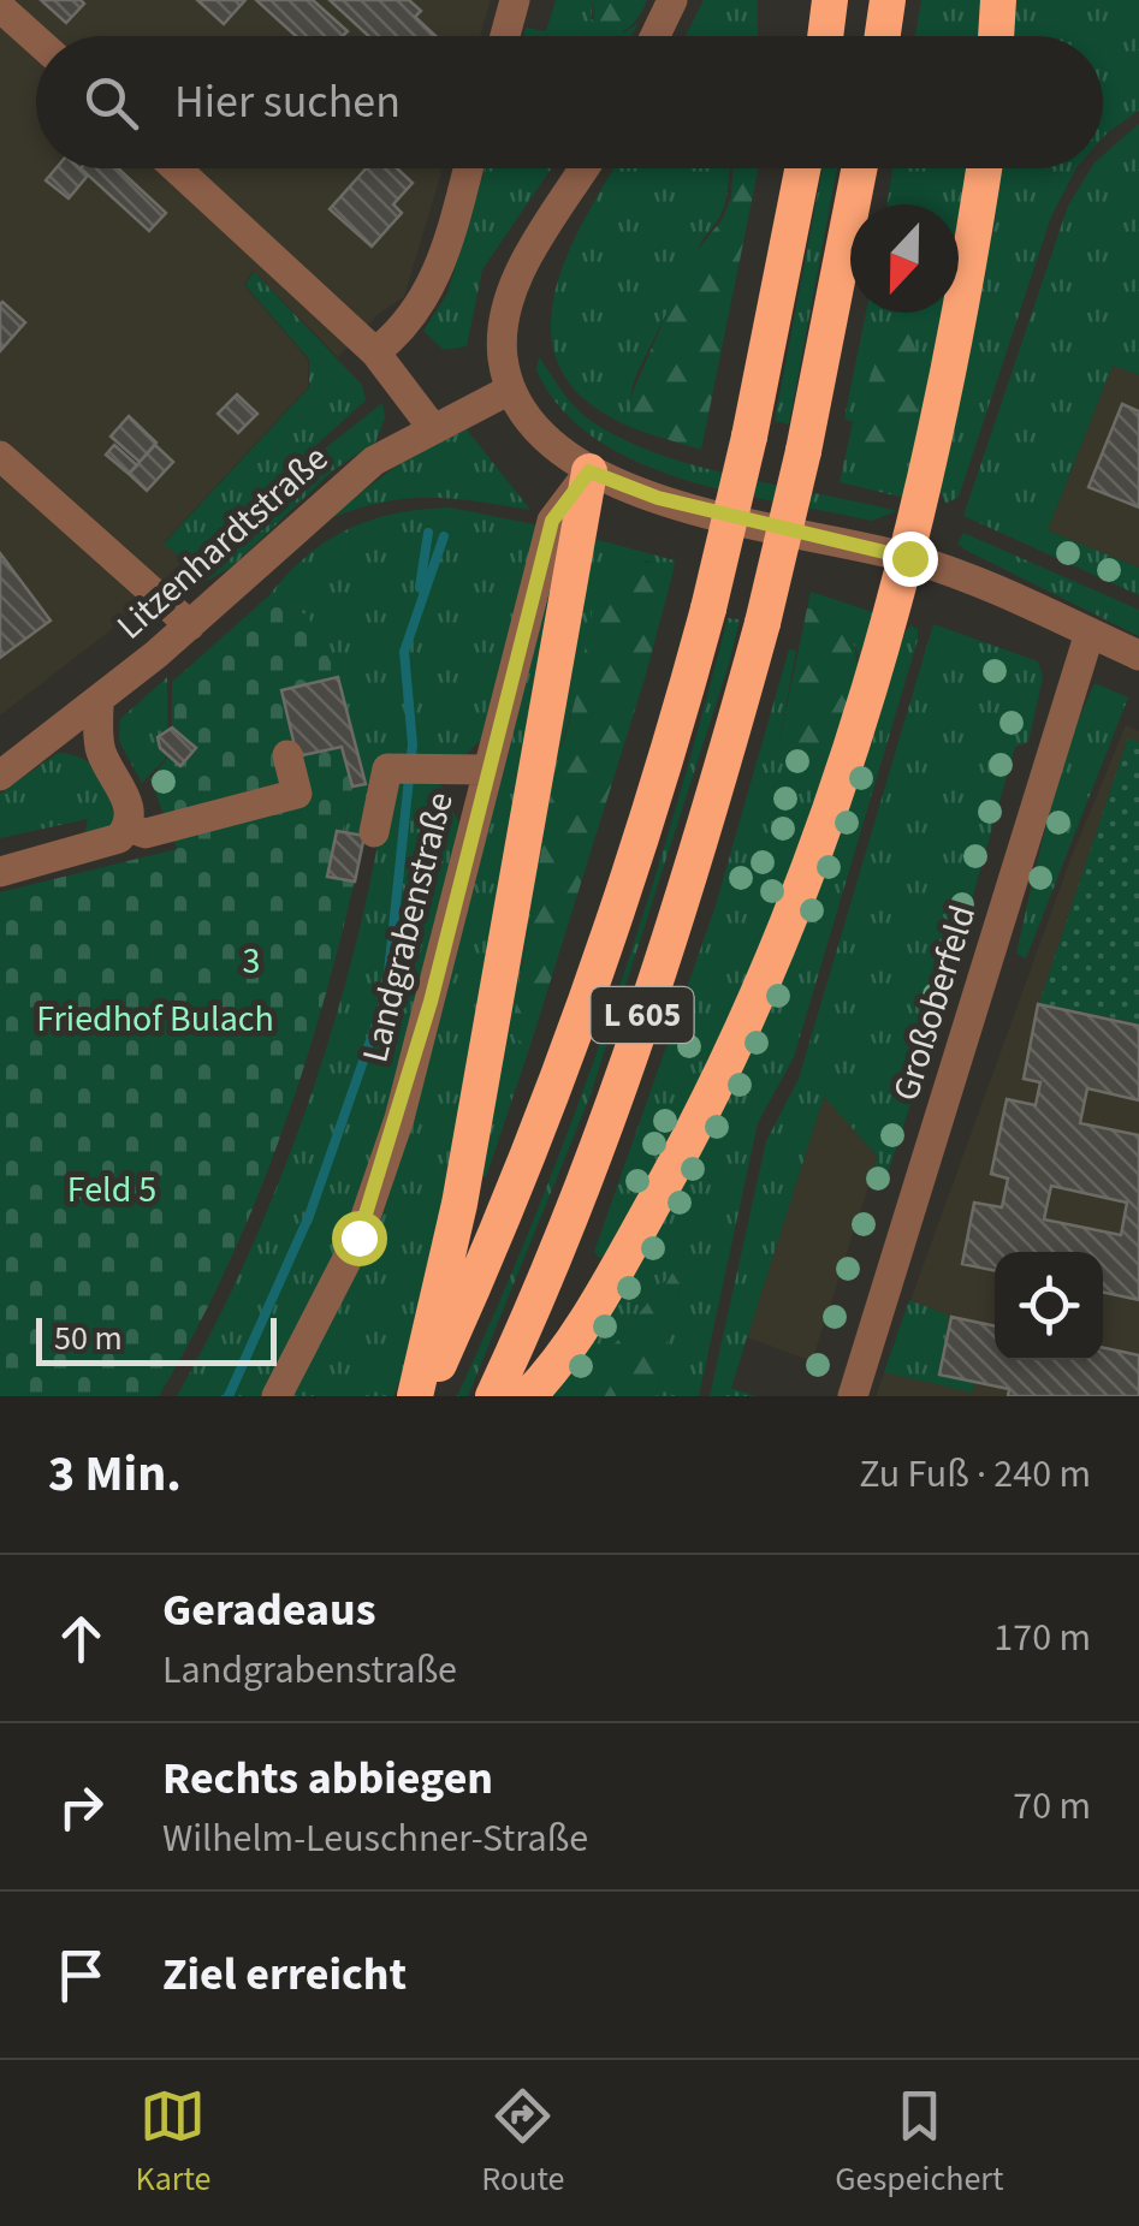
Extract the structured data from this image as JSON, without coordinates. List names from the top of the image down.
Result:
{
  "streets": {
    "highway": ["L 605"],
    "street": ["Litzenhardtstraße", "Landgrabenstraße", "Großoberfeld"]
  },
  "parks": ["3", "Friedhof Bulach", "Feld 5"],
  "scale_bar": "50 m",
  "north": "bottom",
  "page": {
    "search": "Hier suchen",
    "scale": "50 m",
    "heading": ["3 Min.", "Zu Fuß · 240 m"],
    "list": [
      ["Geradeaus", "Landgrabenstraße", "170 m"],
      ["Rechts abbiegen", "Wilhelm-Leuschner-Straße", "70 m"],
      "Ziel erreicht"
    ],
    "nav": ["Karte", "Route", "Gespeichert"]
  }
}
